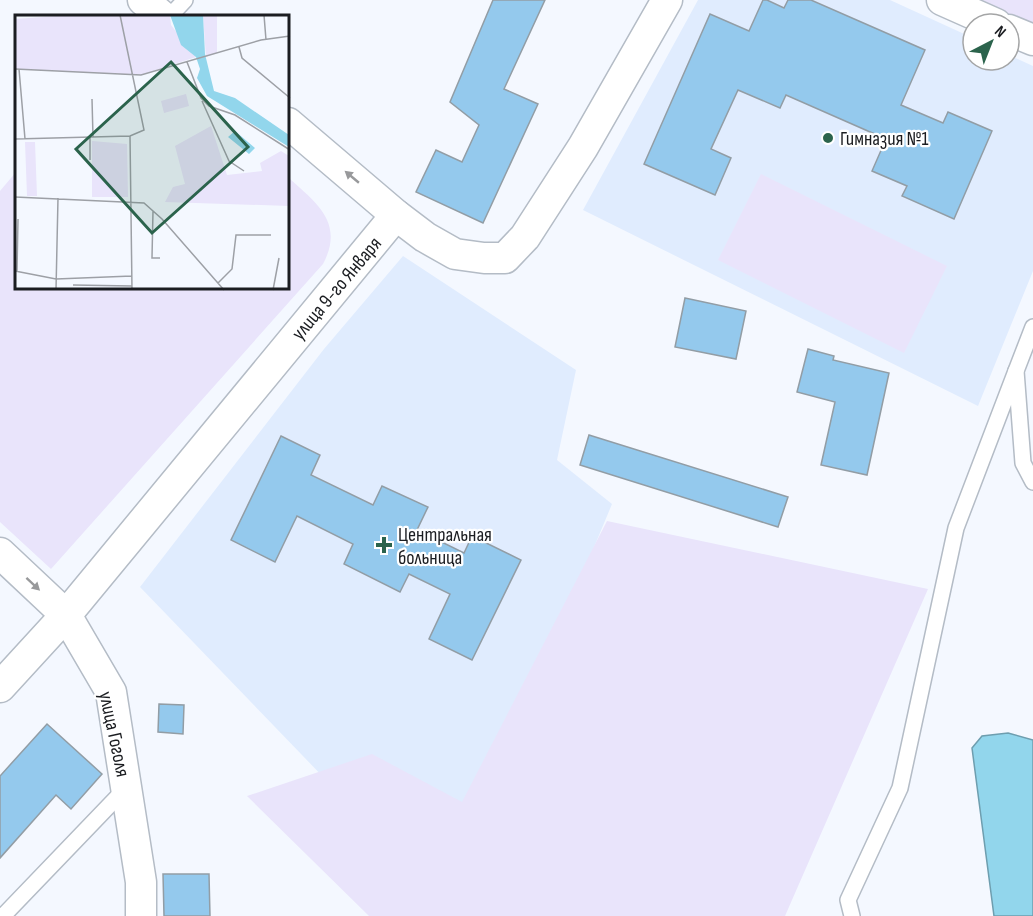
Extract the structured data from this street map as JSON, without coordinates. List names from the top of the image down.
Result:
{
  "streets": {
    "street": ["улица 9-го Января", "улица Гоголя"]
  },
  "crossings": [
    ["улица 9-го Января", "улица Гоголя"]
  ],
  "places": {
    "other": ["Гимназия №1"],
    "health": ["Центральная больница"]
  },
  "north": "top right"
}
